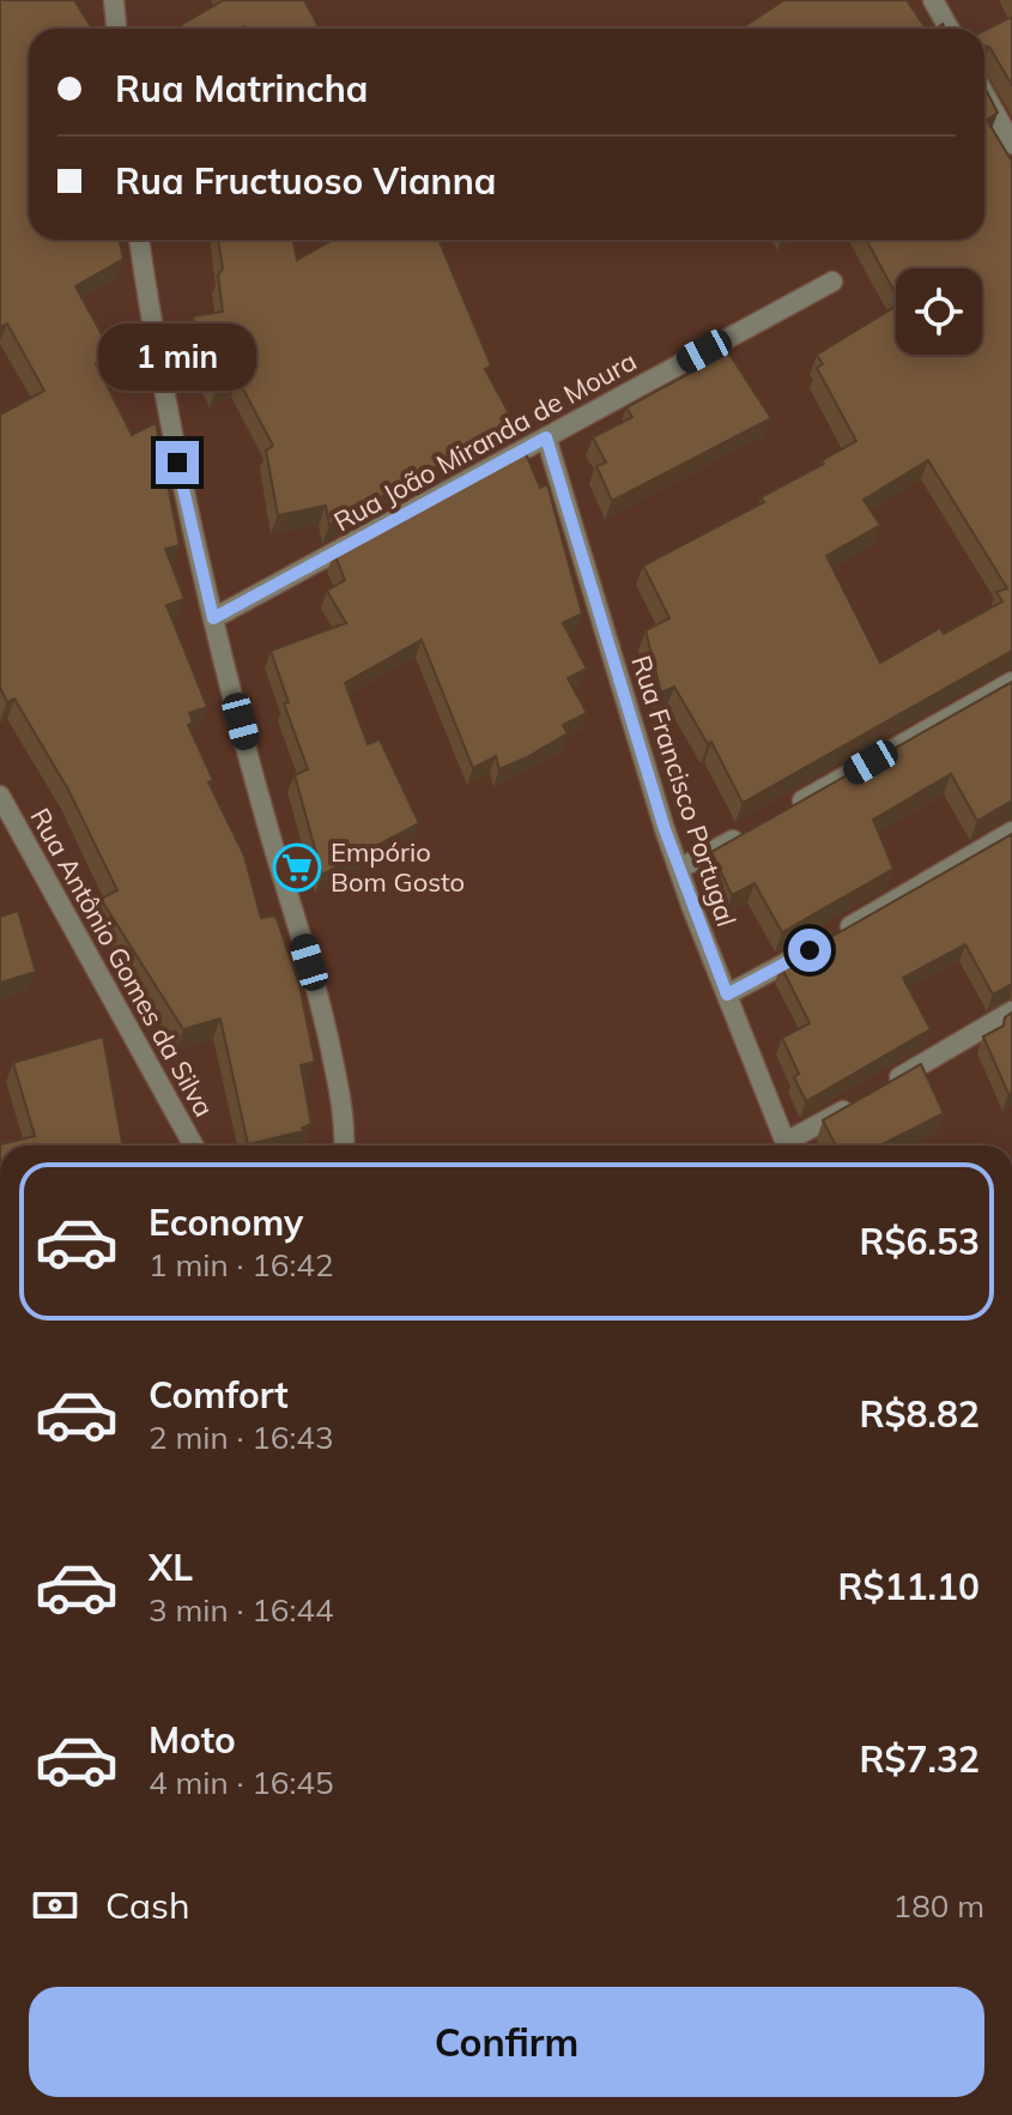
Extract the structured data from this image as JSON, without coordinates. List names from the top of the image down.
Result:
{
  "streets": {
    "street": ["Rua João Miranda de Moura", "Rua Francisco Portugal", "Rua Antônio Gomes da Silva"]
  },
  "crossings": [
    ["Rua João Miranda de Moura", "Rua Francisco Portugal"]
  ],
  "places": {
    "supermarket": ["Empório Bom Gosto"]
  },
  "page": {
    "banner": ["Rua Matrincha", "Rua Fructuoso Vianna"],
    "bubble": "1 min",
    "list": [
      {
        "name": "Economy",
        "note": "1 min · 16:42",
        "value": "R$6.53"
      },
      {
        "name": "Comfort",
        "note": "2 min · 16:43",
        "value": "R$8.82"
      },
      {
        "name": "XL",
        "note": "3 min · 16:44",
        "value": "R$11.10"
      },
      {
        "name": "Moto",
        "note": "4 min · 16:45",
        "value": "R$7.32"
      }
    ],
    "pay": ["Cash", "180 m"],
    "buttons": "Confirm"
  }
}
